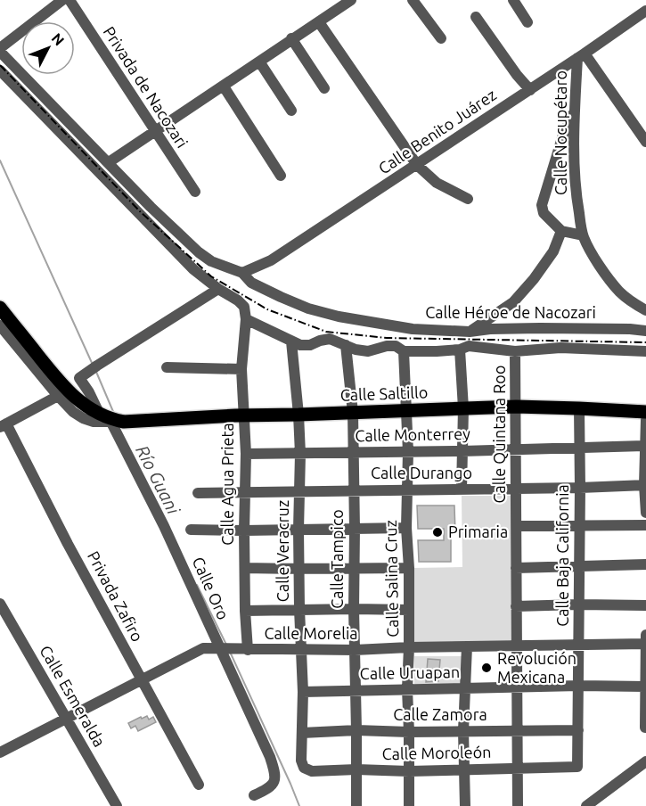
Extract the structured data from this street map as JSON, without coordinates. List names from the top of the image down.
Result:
{
  "streets": {
    "main road": ["Calle Saltillo"],
    "street": [
      "Privada de Nacozari",
      "Calle Benito Juárez",
      "Calle Nocupétaro",
      "Calle Héroe de Nacozari",
      "Calle Quintana Roo",
      "Calle Monterrey",
      "Calle Durango",
      "Calle Agua Prieta",
      "Calle Veracruz",
      "Calle Baja California",
      "Calle Tampico",
      "Calle Salina Cruz",
      "Calle Oro",
      "Privada Zafiro",
      "Calle Morelia",
      "Calle Uruapan",
      "Calle Esmeralda",
      "Calle Zamora",
      "Calle Moroleón"
    ]
  },
  "crossings": [
    ["Calle Benito Juárez", "Calle Nocupétaro"],
    ["Calle Benito Juárez", "Calle Héroe de Nacozari"],
    ["Calle Saltillo", "Calle Quintana Roo"],
    ["Calle Saltillo", "Calle Agua Prieta"],
    ["Calle Saltillo", "Calle Veracruz"],
    ["Calle Saltillo", "Calle Baja California"],
    ["Calle Saltillo", "Calle Tampico"],
    ["Calle Saltillo", "Calle Salina Cruz"],
    ["Calle Saltillo", "Calle Oro"],
    ["Calle Quintana Roo", "Calle Monterrey"],
    ["Calle Quintana Roo", "Calle Durango"],
    ["Calle Quintana Roo", "Calle Morelia"],
    ["Calle Quintana Roo", "Calle Uruapan"],
    ["Calle Quintana Roo", "Calle Zamora"],
    ["Calle Quintana Roo", "Calle Moroleón"],
    ["Calle Monterrey", "Calle Agua Prieta"],
    ["Calle Monterrey", "Calle Veracruz"],
    ["Calle Monterrey", "Calle Baja California"],
    ["Calle Monterrey", "Calle Tampico"],
    ["Calle Monterrey", "Calle Salina Cruz"],
    ["Calle Durango", "Calle Agua Prieta"],
    ["Calle Durango", "Calle Veracruz"],
    ["Calle Durango", "Calle Baja California"],
    ["Calle Durango", "Calle Tampico"],
    ["Calle Durango", "Calle Salina Cruz"],
    ["Calle Agua Prieta", "Calle Morelia"],
    ["Calle Veracruz", "Calle Morelia"],
    ["Calle Veracruz", "Calle Uruapan"],
    ["Calle Veracruz", "Calle Zamora"],
    ["Calle Veracruz", "Calle Moroleón"],
    ["Calle Baja California", "Calle Morelia"],
    ["Calle Baja California", "Calle Uruapan"],
    ["Calle Baja California", "Calle Zamora"],
    ["Calle Baja California", "Calle Moroleón"],
    ["Calle Tampico", "Calle Morelia"],
    ["Calle Tampico", "Calle Uruapan"],
    ["Calle Tampico", "Calle Zamora"],
    ["Calle Tampico", "Calle Moroleón"],
    ["Calle Salina Cruz", "Calle Morelia"],
    ["Calle Salina Cruz", "Calle Uruapan"],
    ["Calle Salina Cruz", "Calle Zamora"],
    ["Calle Salina Cruz", "Calle Moroleón"],
    ["Calle Oro", "Calle Morelia"],
    ["Privada Zafiro", "Calle Morelia"],
    ["Calle Morelia", "Calle Esmeralda"]
  ],
  "water": ["Río Guani"],
  "places": ["Primaria", "Revolución Mexicana"],
  "north": "top right"
}
